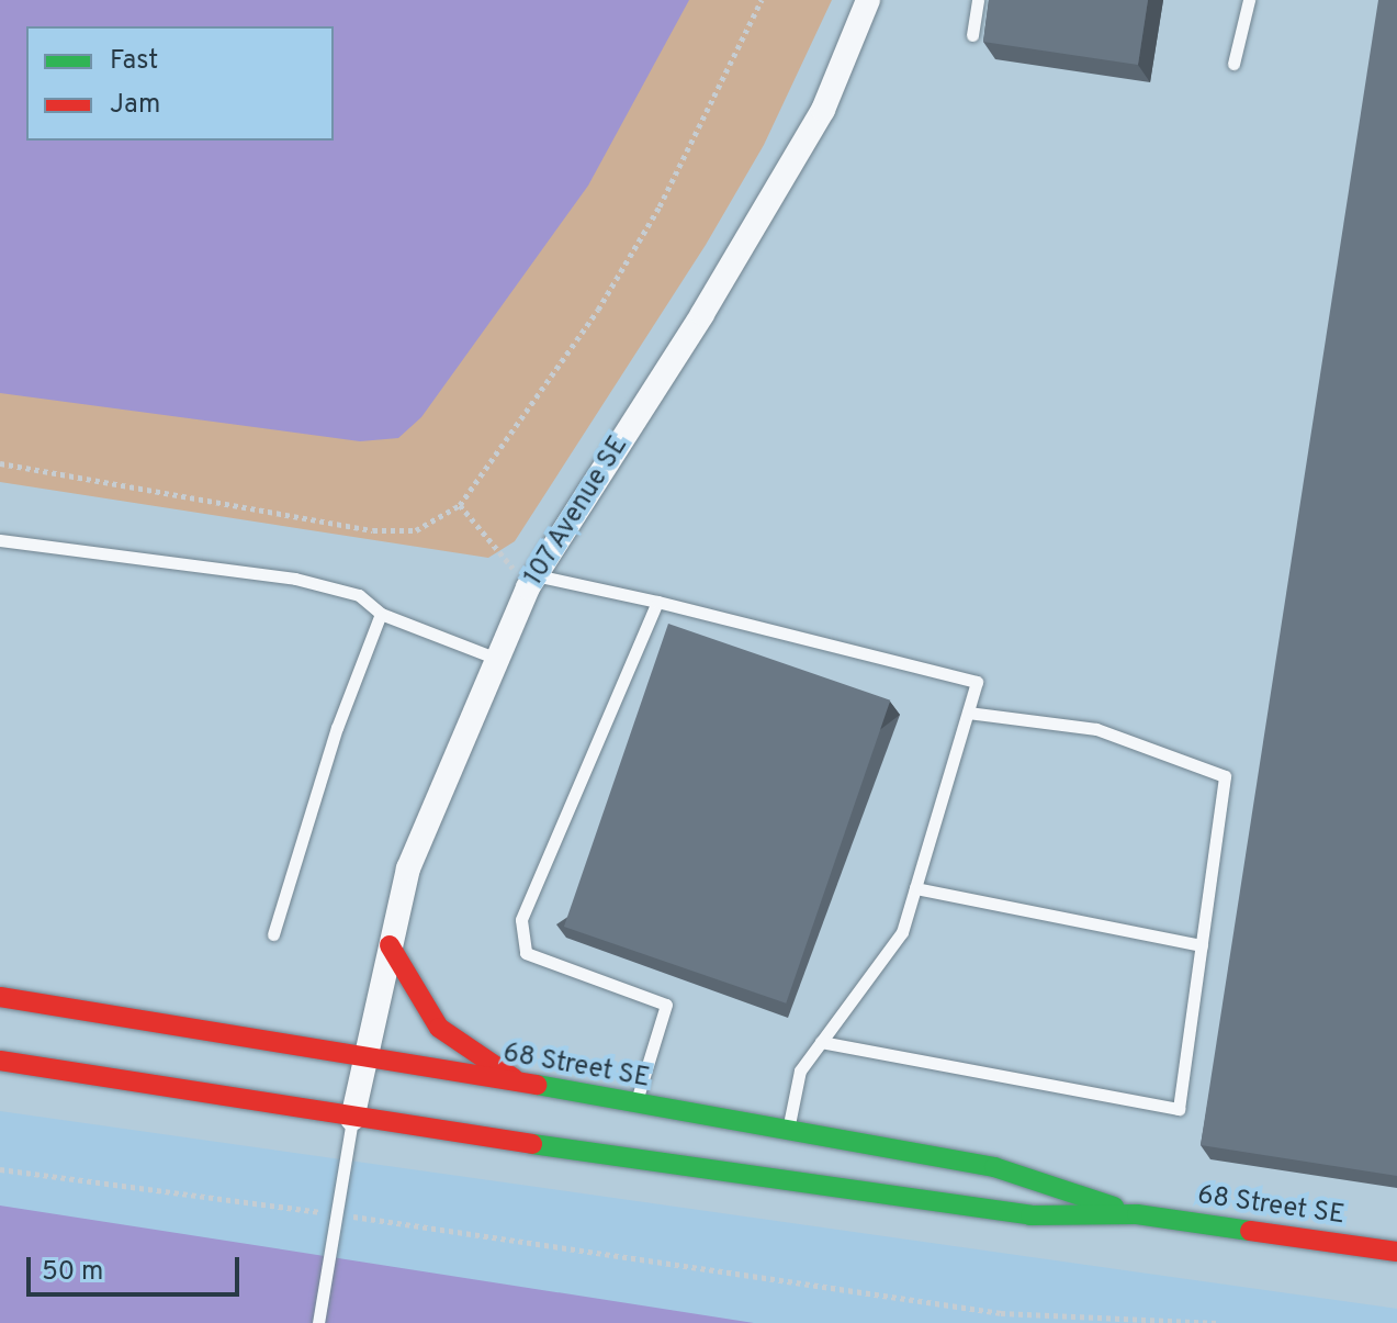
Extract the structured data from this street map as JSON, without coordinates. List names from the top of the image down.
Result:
{
  "streets": {
    "street": ["107 Avenue SE", "68 Street SE"]
  },
  "crossings": [
    ["107 Avenue SE", "68 Street SE"]
  ],
  "legend": ["Fast", "Jam"],
  "scale_bar": "50 m"
}
